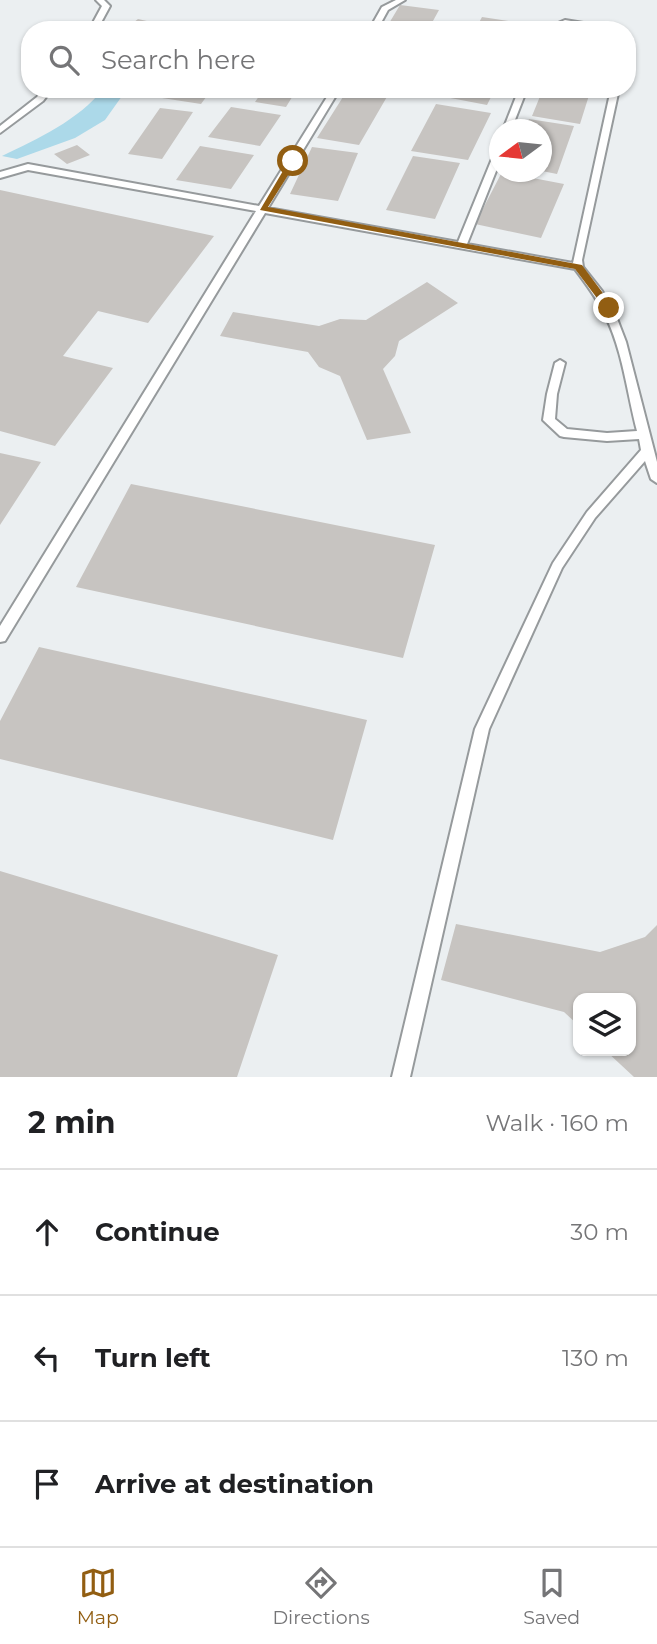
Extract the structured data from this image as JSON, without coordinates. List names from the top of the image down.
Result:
{
  "north": "left",
  "page": {
    "search": "Search here",
    "heading": ["2 min", "Walk · 160 m"],
    "list": [
      ["Continue", "30 m"],
      ["Turn left", "130 m"],
      "Arrive at destination"
    ],
    "nav": ["Map", "Directions", "Saved"]
  }
}
